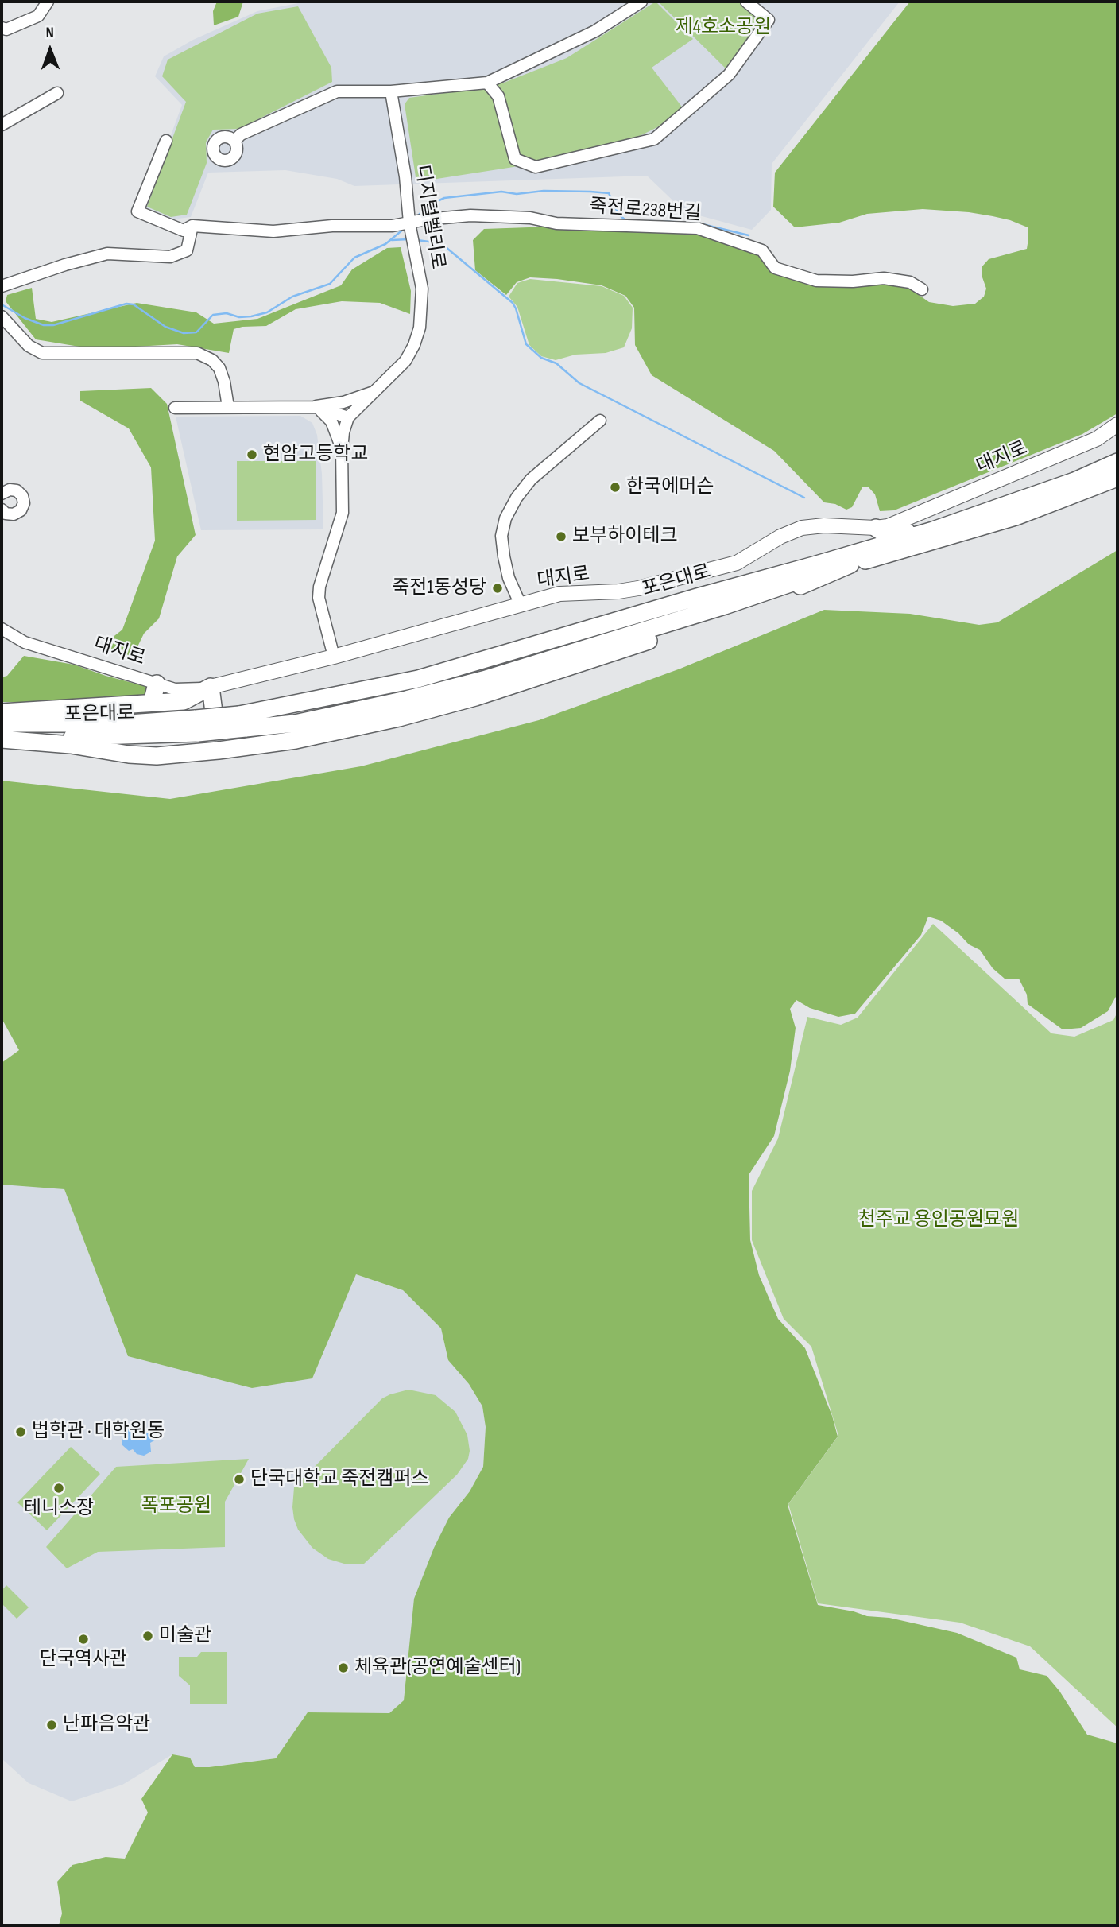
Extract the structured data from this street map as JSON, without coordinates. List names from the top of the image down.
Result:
{
  "streets": {
    "highway": ["포은대로"],
    "main road": ["대지로"],
    "street": ["죽전로238번길", "디지털벨리로"]
  },
  "crossings": [
    ["죽전로238번길", "디지털벨리로"]
  ],
  "parks": ["제4호소공원", "천주교 용인공원묘원", "폭포공원"],
  "places": [
    "현암고등학교",
    "한국에머슨",
    "보부하이테크",
    "죽전1동성당",
    "법학관 · 대학원동",
    "단국대학교 죽전캠퍼스",
    "테니스장",
    "미술관",
    "단국역사관",
    "체육관(공연예술센터)",
    "난파음악관"
  ],
  "north": "top"
}
